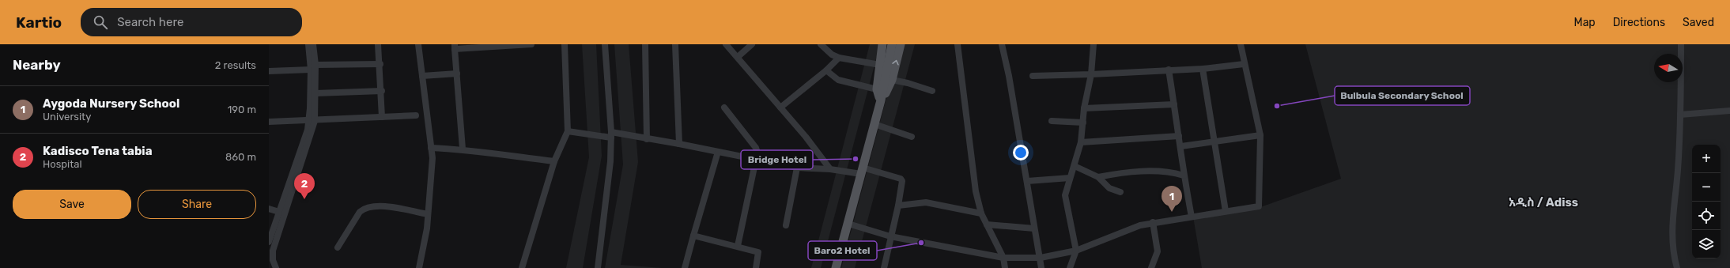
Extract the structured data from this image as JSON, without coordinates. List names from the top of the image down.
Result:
{
  "districts": ["አዲስ / Adiss"],
  "places": ["Bulbula Secondary School", "Bridge Hotel", "Baro2 Hotel"],
  "north": "left",
  "page": {
    "header": "Kartio",
    "search": "Search here",
    "nav": ["Map", "Directions", "Saved"],
    "heading": ["Nearby", "2 results"],
    "list": [
      {
        "mark": "1",
        "name": "Aygoda Nursery School",
        "note": "University",
        "value": "190 m"
      },
      {
        "mark": "2",
        "name": "Kadisco Tena tabia",
        "note": "Hospital",
        "value": "860 m"
      }
    ],
    "map_buttons": ["+", "−"],
    "pins": ["2", "1"],
    "buttons": ["Save", "Share"]
  }
}
